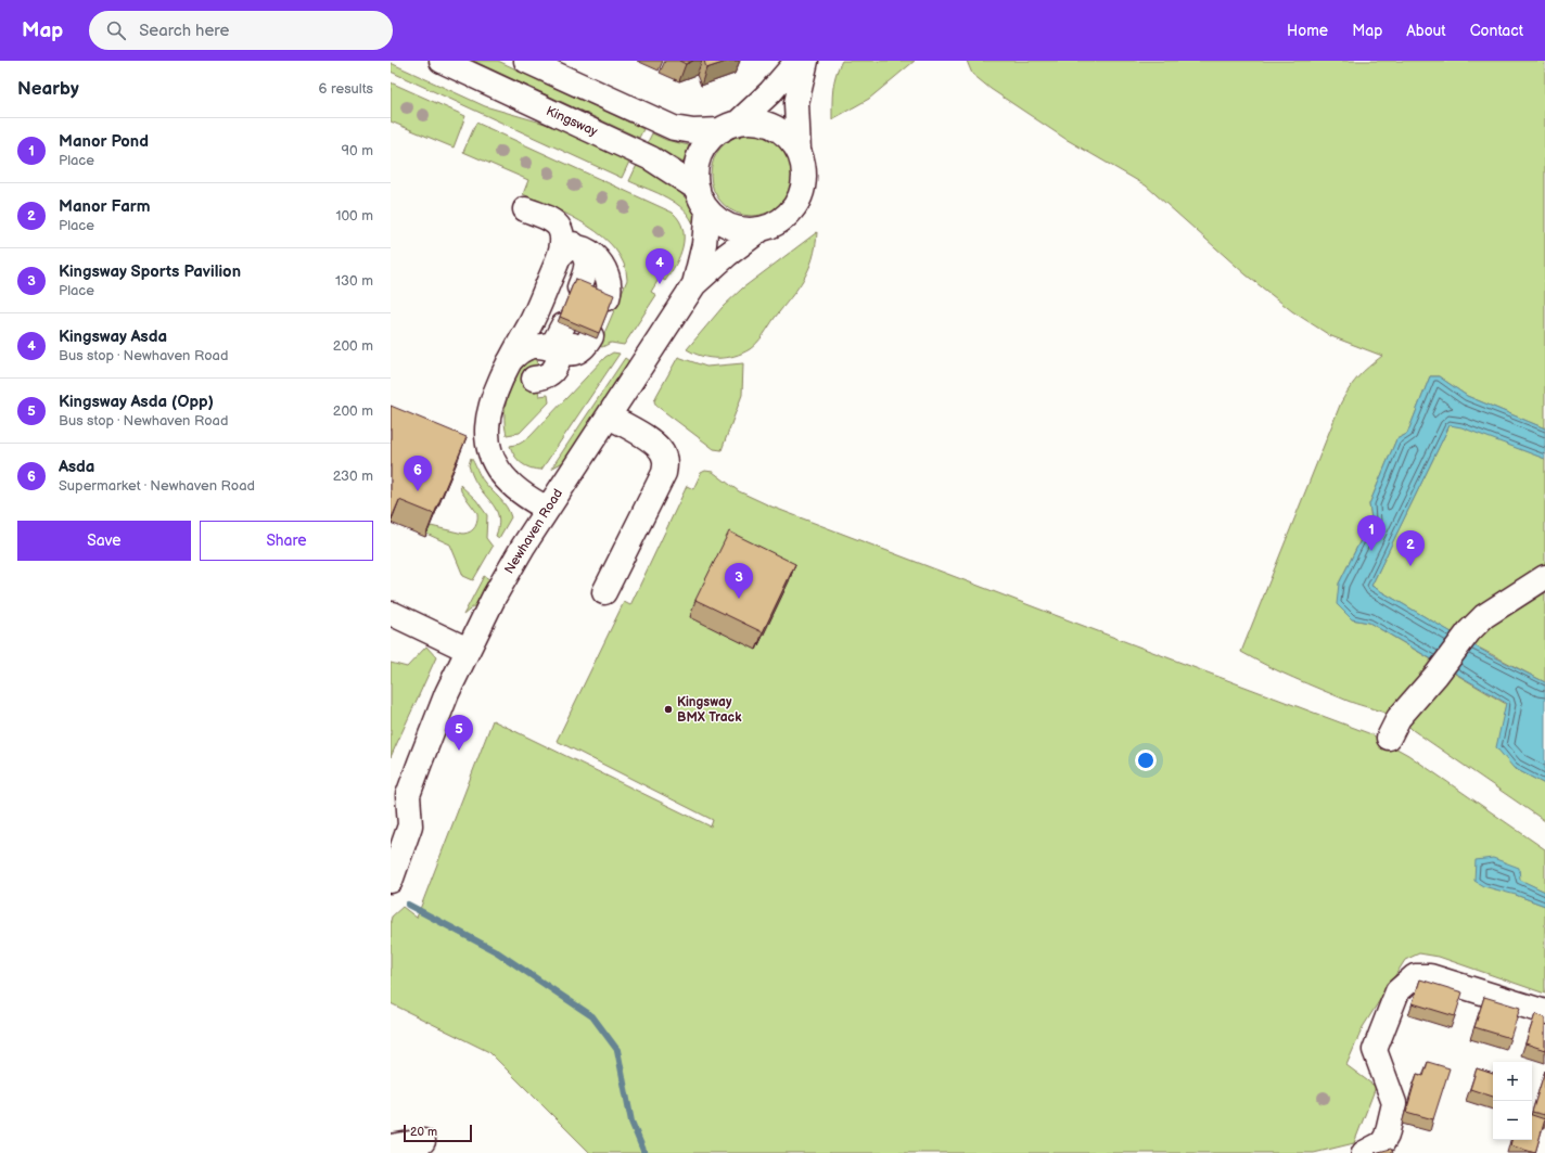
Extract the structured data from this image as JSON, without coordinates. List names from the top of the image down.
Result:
{
  "streets": {
    "street": ["Kingsway", "Newhaven Road"]
  },
  "crossings": [
    ["Kingsway", "Newhaven Road"]
  ],
  "places": ["Kingsway BMX Track"],
  "scale_bar": "20 m",
  "page": {
    "header": "Map",
    "search": "Search here",
    "nav": [
      "Home",
      "Map",
      "About",
      "Contact"
    ],
    "heading": ["Nearby", "6 results"],
    "list": [
      {
        "mark": "1",
        "name": "Manor Pond",
        "note": "Place",
        "value": "90 m"
      },
      {
        "mark": "2",
        "name": "Manor Farm",
        "note": "Place",
        "value": "100 m"
      },
      {
        "mark": "3",
        "name": "Kingsway Sports Pavilion",
        "note": "Place",
        "value": "130 m"
      },
      {
        "mark": "4",
        "name": "Kingsway Asda",
        "note": "Bus stop · Newhaven Road",
        "value": "200 m"
      },
      {
        "mark": "5",
        "name": "Kingsway Asda (Opp)",
        "note": "Bus stop · Newhaven Road",
        "value": "200 m"
      },
      {
        "mark": "6",
        "name": "Asda",
        "note": "Supermarket · Newhaven Road",
        "value": "230 m"
      }
    ],
    "pins": [
      "4",
      "6",
      "1",
      "2",
      "3",
      "5"
    ],
    "buttons": ["Save", "Share"],
    "map_buttons": ["+", "−"],
    "scale": "20 m"
  }
}
